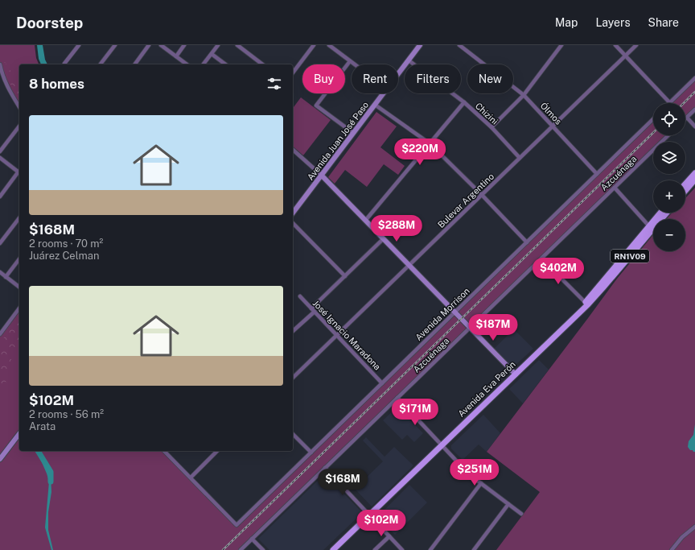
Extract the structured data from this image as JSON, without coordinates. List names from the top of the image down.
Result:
{
  "streets": {
    "main road": ["RN1V09", "Avenida Eva Perón"],
    "street": [
      "Chizini",
      "Ólmos",
      "Avenida Juan José Paso",
      "Azcuénaga",
      "Bulevar Argentino",
      "Avenida Morrison",
      "José Ignacio Maradona"
    ]
  },
  "crossings": [
    ["Chizini", "Avenida Juan José Paso"],
    ["Chizini", "Bulevar Argentino"],
    ["Ólmos", "Bulevar Argentino"],
    ["Ólmos", "Avenida Morrison"],
    ["Bulevar Argentino", "José Ignacio Maradona"],
    ["Avenida Morrison", "José Ignacio Maradona"]
  ],
  "page": {
    "header": "Doorstep",
    "nav": ["Map", "Layers", "Share"],
    "chip": [
      "Buy",
      "Rent",
      "Filters",
      "New"
    ],
    "heading": "8 homes",
    "map_buttons": ["+", "−"],
    "list": [
      {
        "name": "$168M",
        "note": "2 rooms · 70 m² · Juárez Celman"
      },
      {
        "name": "$102M",
        "note": "2 rooms · 56 m² · Arata"
      }
    ],
    "price": [
      "$220M",
      "$288M",
      "$402M",
      "$187M",
      "$171M",
      "$251M",
      "$168M",
      "$102M"
    ]
  }
}
